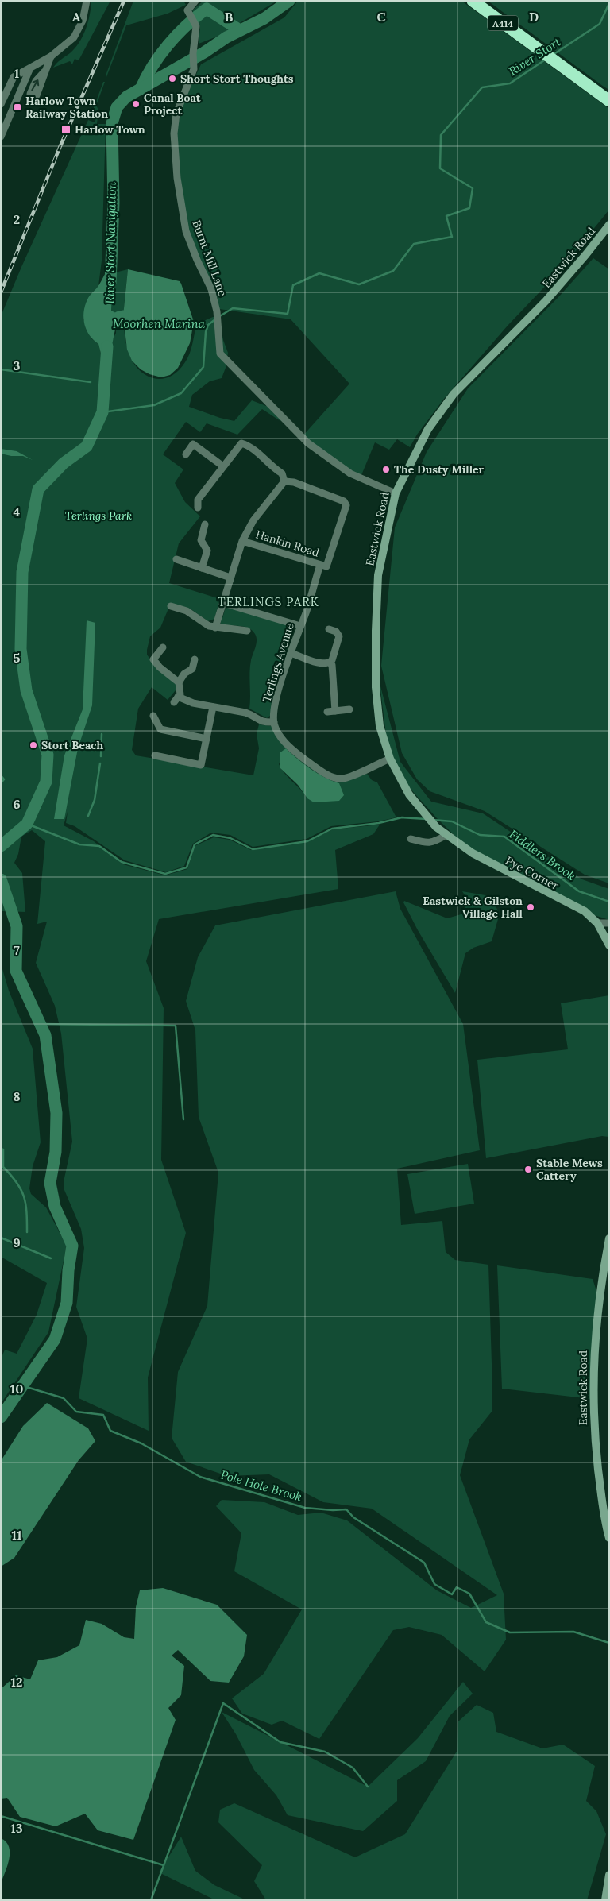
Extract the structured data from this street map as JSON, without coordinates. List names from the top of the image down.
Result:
{
  "streets": {
    "highway": ["A414"],
    "street": [
      "Eastwick Road",
      "Burnt Mill Lane",
      "Hankin Road",
      "Terlings Avenue",
      "Pye Corner"
    ]
  },
  "crossings": [
    ["Eastwick Road", "Burnt Mill Lane"],
    ["Eastwick Road", "Pye Corner"],
    ["Hankin Road", "Terlings Avenue"]
  ],
  "districts": ["TERLINGS PARK"],
  "water": [
    "River Stort",
    "River Stort Navigation",
    "Moorhen Marina",
    "Fiddlers Brook",
    "Pole Hole Brook"
  ],
  "parks": ["Terlings Park"],
  "places": {
    "other": [
      "Short Stort Thoughts",
      "Canal Boat Project",
      "The Dusty Miller",
      "Stort Beach",
      "Eastwick & Gilston Village Hall",
      "Stable Mews Cattery"
    ],
    "transit": ["Harlow Town Railway Station", "Harlow Town"]
  },
  "grid": {
    "columns": [
      "A",
      "B",
      "C",
      "D"
    ],
    "rows": [
      "1",
      "2",
      "3",
      "4",
      "5",
      "6",
      "7",
      "8",
      "9",
      "10",
      "11",
      "12",
      "13"
    ]
  }
}
